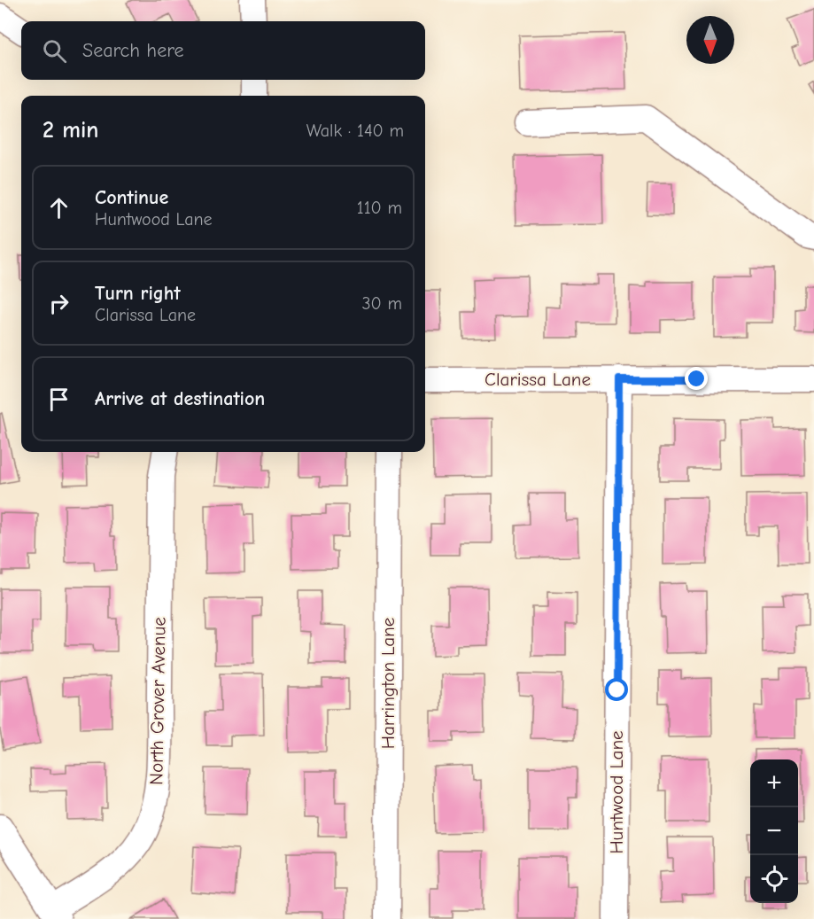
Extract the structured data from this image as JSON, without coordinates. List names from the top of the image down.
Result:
{
  "streets": {
    "street": [
      "Clarissa Lane",
      "Harrington Lane",
      "North Grover Avenue",
      "Huntwood Lane"
    ]
  },
  "crossings": [
    ["Clarissa Lane", "Huntwood Lane"]
  ],
  "north": "bottom",
  "page": {
    "search": "Search here",
    "heading": ["2 min", "Walk · 140 m"],
    "list": [
      ["Continue", "Huntwood Lane", "110 m"],
      ["Turn right", "Clarissa Lane", "30 m"],
      "Arrive at destination"
    ],
    "map_buttons": ["+", "−"]
  }
}
